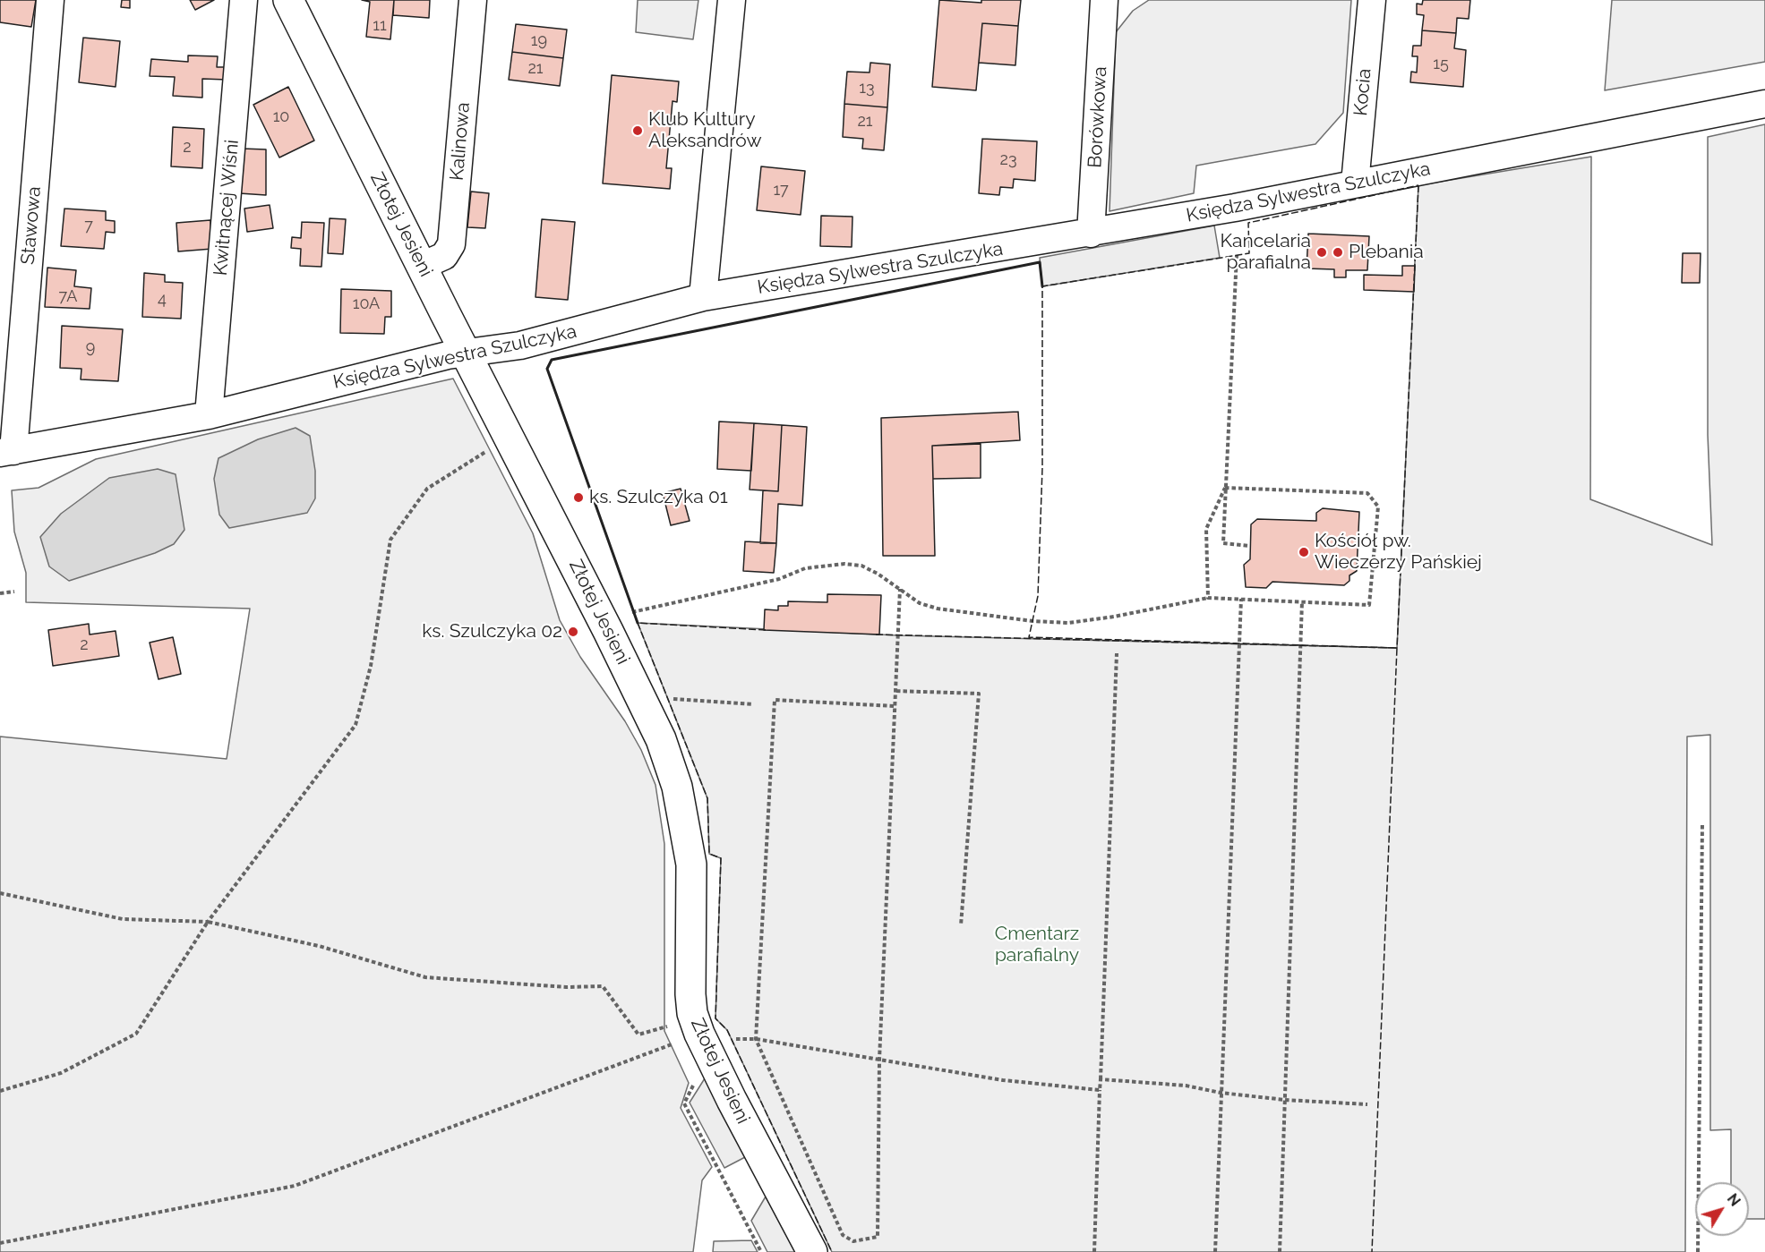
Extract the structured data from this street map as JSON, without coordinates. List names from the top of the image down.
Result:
{
  "streets": {
    "street": [
      "Kocia",
      "Borówkowa",
      "Kalinowa",
      "Księdza Sylwestra Szulczyka",
      "Kwitnącej Wiśni",
      "Złotej Jesieni",
      "Stawowa"
    ]
  },
  "crossings": [
    ["Kocia", "Księdza Sylwestra Szulczyka"],
    ["Borówkowa", "Księdza Sylwestra Szulczyka"],
    ["Kalinowa", "Złotej Jesieni"],
    ["Księdza Sylwestra Szulczyka", "Kwitnącej Wiśni"],
    ["Księdza Sylwestra Szulczyka", "Złotej Jesieni"],
    ["Księdza Sylwestra Szulczyka", "Stawowa"]
  ],
  "parks": ["Cmentarz parafialny"],
  "places": [
    "Klub Kultury Aleksandrów",
    "Kancelaria parafialna",
    "Plebania",
    "ks. Szulczyka 01",
    "Kościół pw. Wieczerzy Pańskiej",
    "ks. Szulczyka 02"
  ],
  "house_numbers": [
    "11",
    "19",
    "15",
    "21",
    "13",
    "10",
    "21",
    "2",
    "23",
    "17",
    "7",
    "7A",
    "4",
    "10A",
    "9",
    "2"
  ],
  "north": "top right"
}
